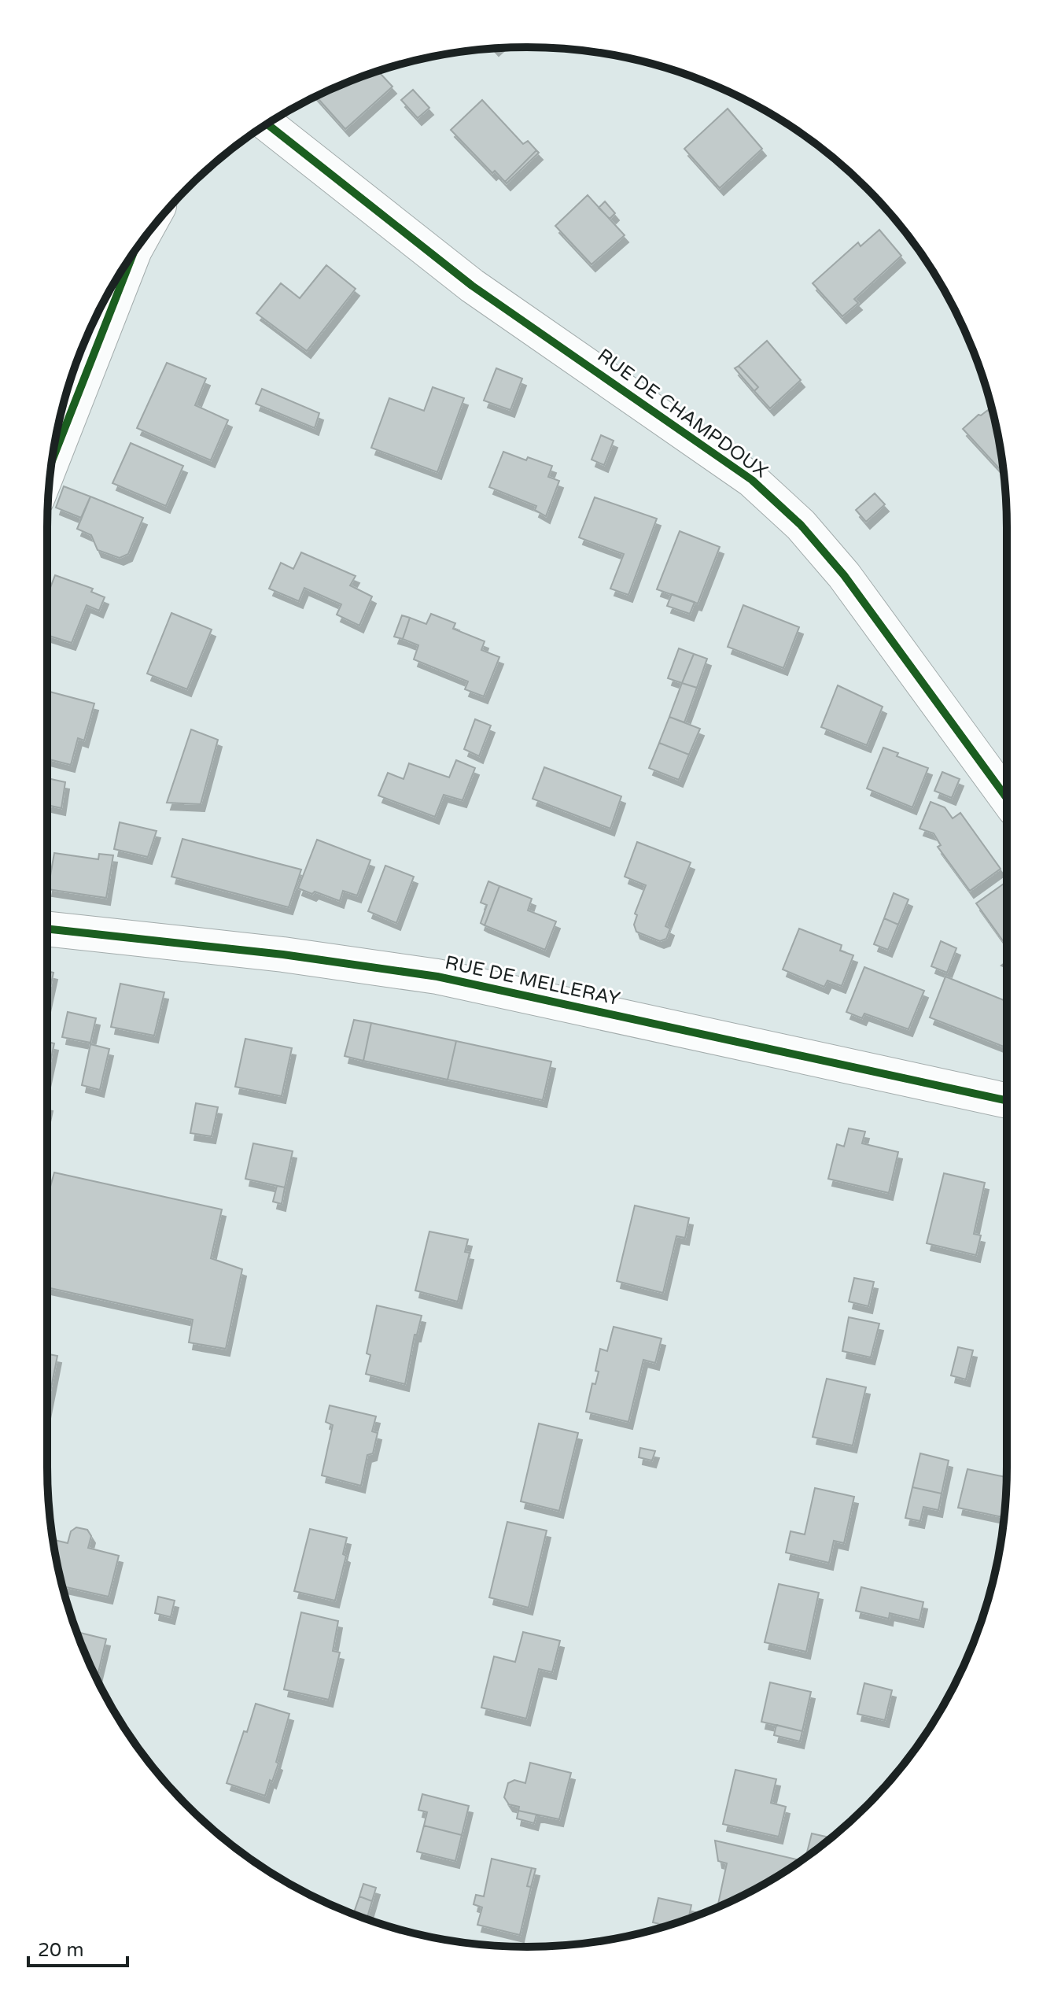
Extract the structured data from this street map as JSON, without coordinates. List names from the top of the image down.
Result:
{
  "streets": {
    "street": ["RUE DE CHAMPDOUX", "RUE DE MELLERAY"]
  },
  "scale_bar": "20 m"
}
